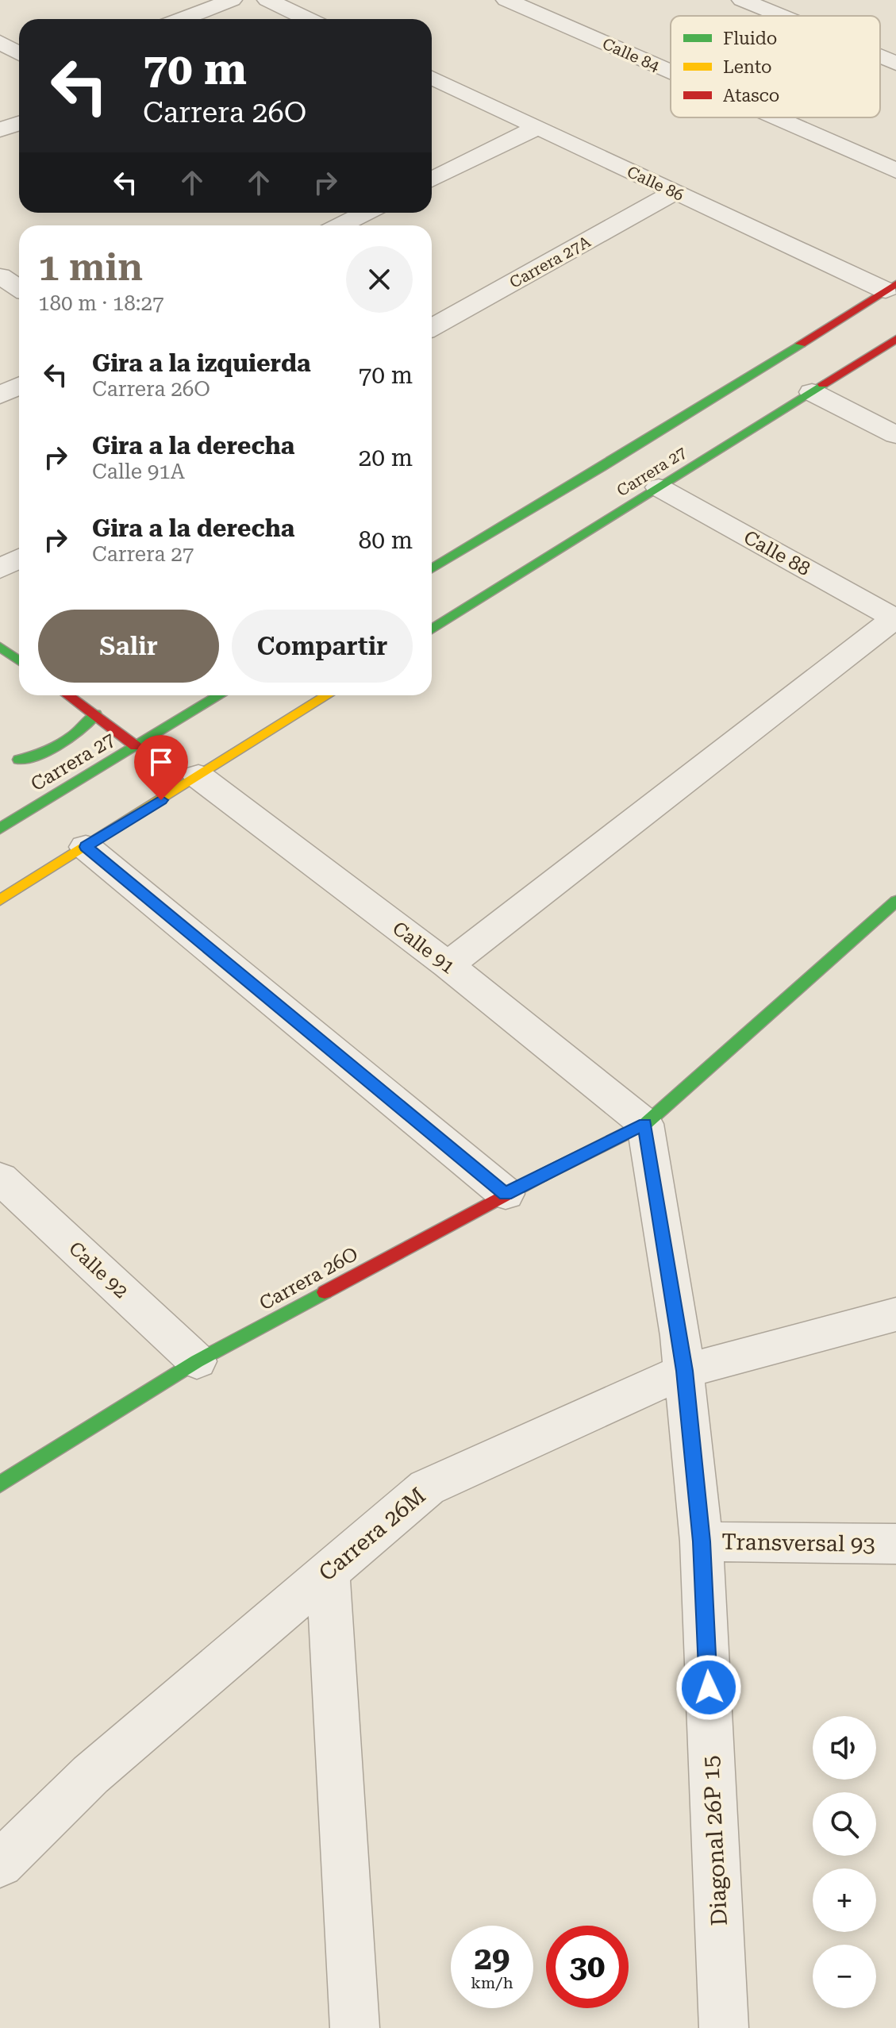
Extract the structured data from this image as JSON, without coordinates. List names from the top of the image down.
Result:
{
  "streets": {
    "main road": ["Carrera 27", "Carrera 26O"],
    "street": [
      "Calle 84",
      "Calle 86",
      "Carrera 27A",
      "Calle 88",
      "Calle 91",
      "Calle 92",
      "Carrera 26M",
      "Transversal 93",
      "Diagonal 26P 15"
    ]
  },
  "crossings": [
    ["Calle 86", "Carrera 27A"],
    ["Calle 86", "Carrera 27"],
    ["Carrera 27", "Calle 88"],
    ["Calle 91", "Carrera 26O"],
    ["Calle 91", "Diagonal 26P 15"],
    ["Calle 92", "Carrera 26O"],
    ["Carrera 26O", "Diagonal 26P 15"],
    ["Carrera 26M", "Diagonal 26P 15"],
    ["Transversal 93", "Diagonal 26P 15"]
  ],
  "legend": ["Fluido", "Lento", "Atasco"],
  "page": {
    "turn": ["70 m", "Carrera 26O"],
    "heading": ["1 min", "180 m · 18:27"],
    "list": [
      {
        "name": "Gira a la izquierda",
        "note": "Carrera 26O",
        "value": "70 m"
      },
      {
        "name": "Gira a la derecha",
        "note": "Calle 91A",
        "value": "20 m"
      },
      {
        "name": "Gira a la derecha",
        "note": "Carrera 27",
        "value": "80 m"
      }
    ],
    "buttons": ["Salir", "Compartir"],
    "map_buttons": ["+", "−"],
    "speed": "29 km/h",
    "limit": "30"
  }
}
